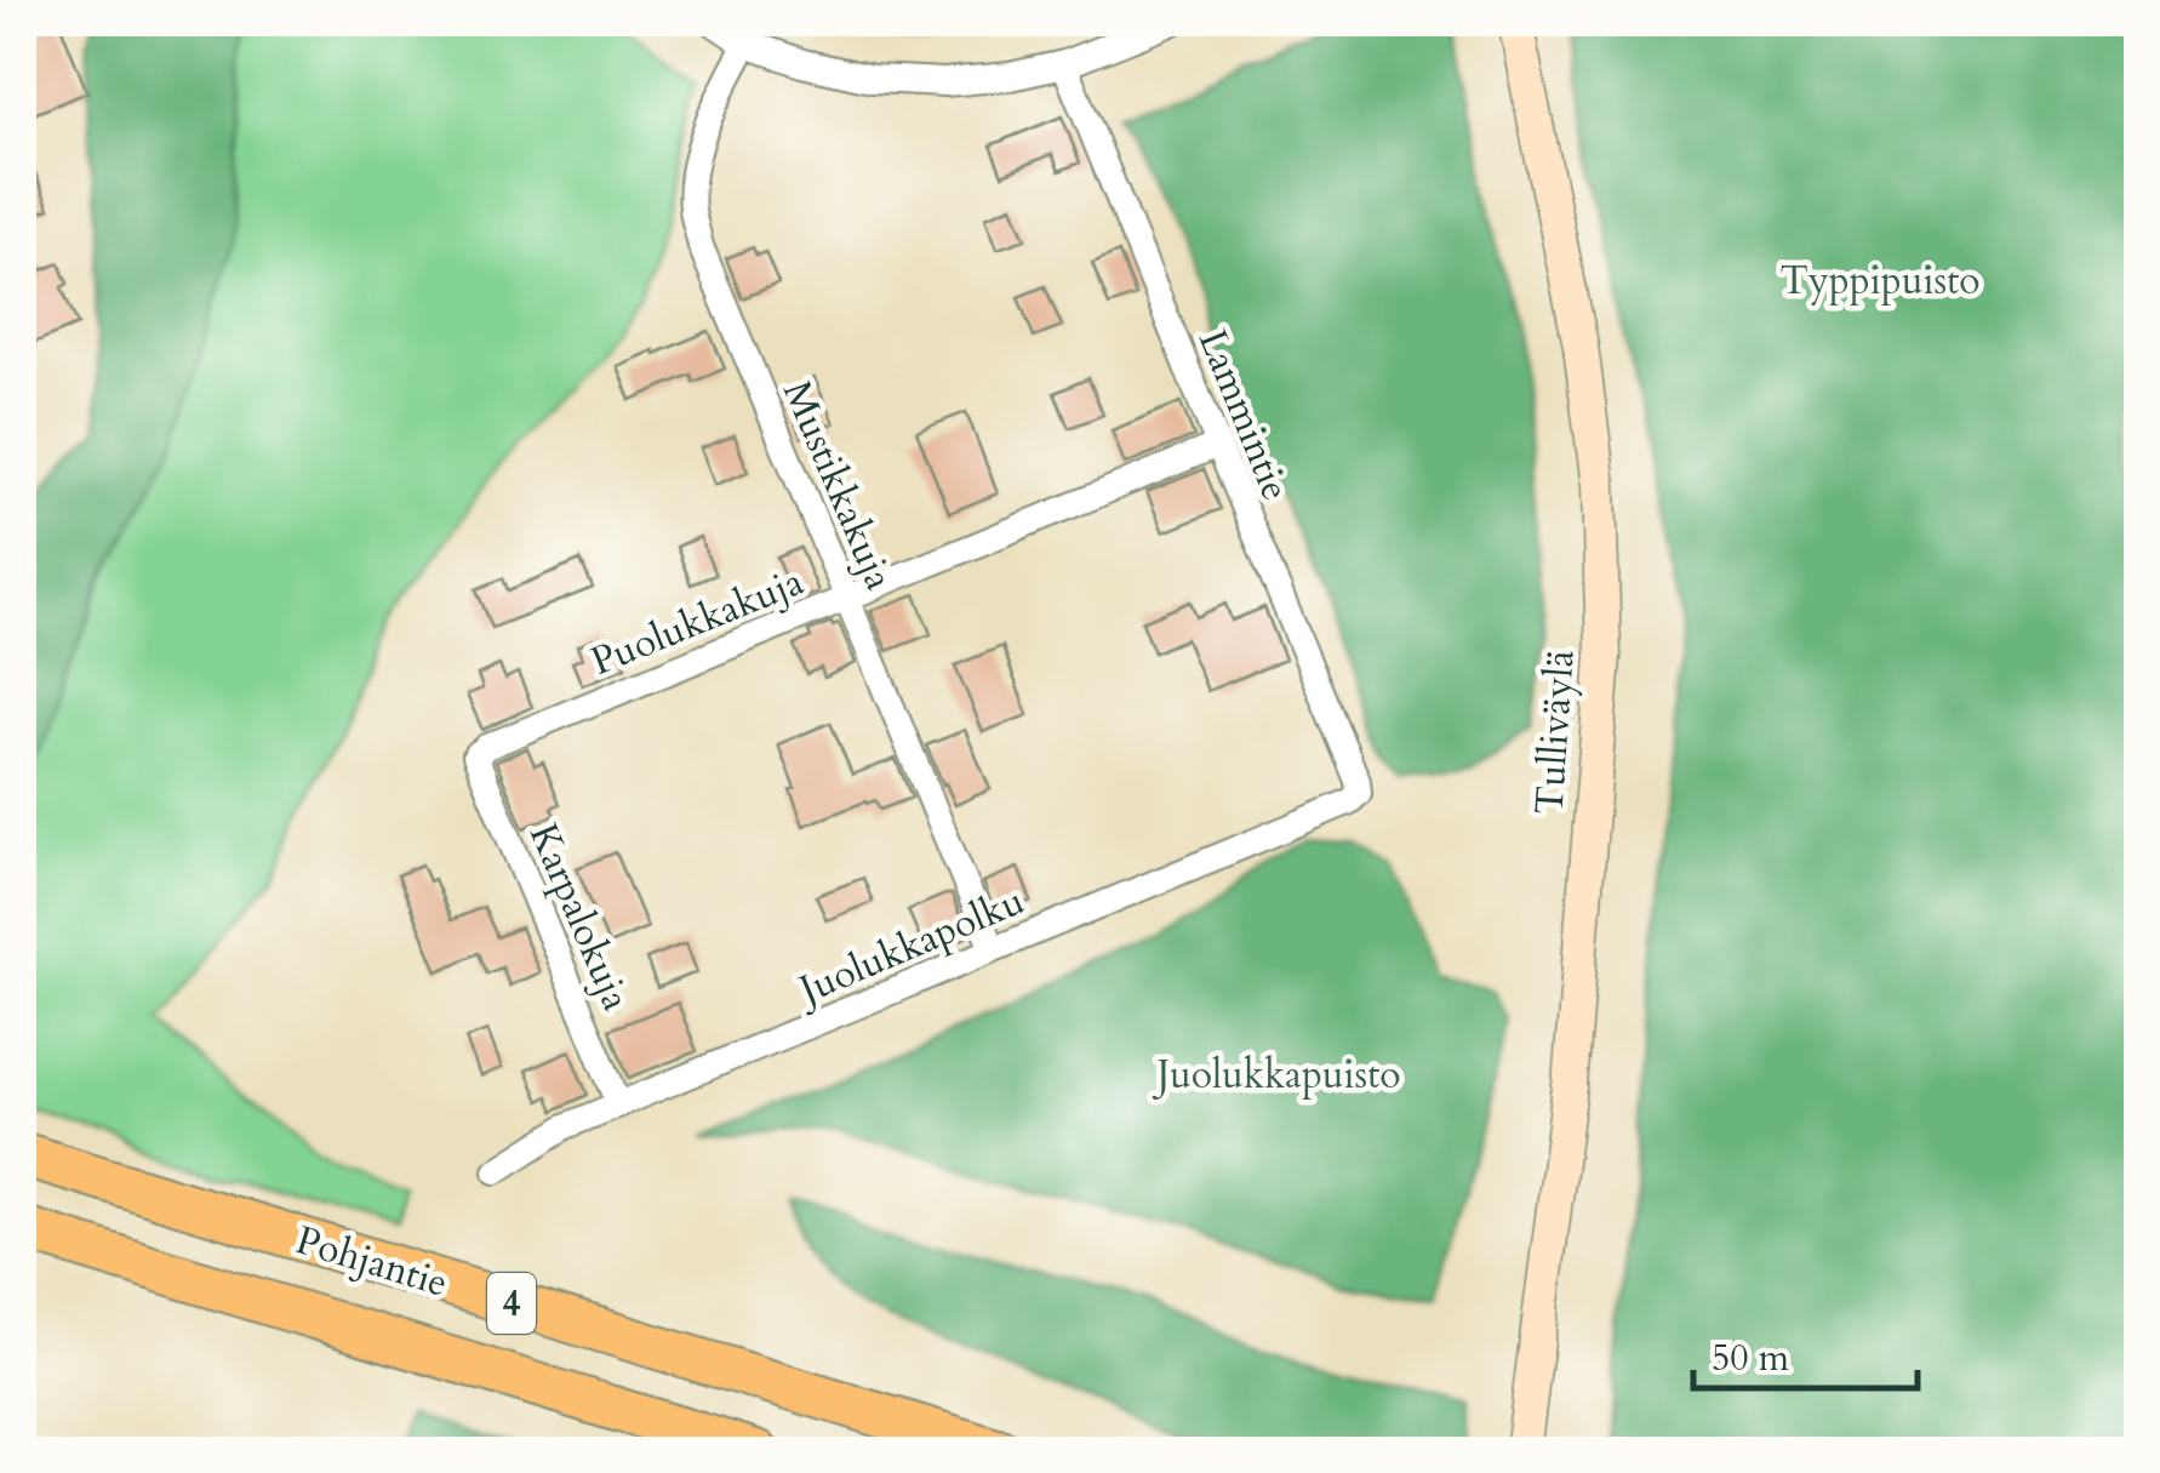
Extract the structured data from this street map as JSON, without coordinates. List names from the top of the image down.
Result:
{
  "streets": {
    "highway": ["Pohjantie", "4"],
    "main road": ["Tulliväylä"],
    "street": [
      "Lammintie",
      "Mustikkakuja",
      "Puolukkakuja",
      "Karpalokuja",
      "Juolukkapolku"
    ]
  },
  "crossings": [
    ["Lammintie", "Puolukkakuja"],
    ["Lammintie", "Juolukkapolku"],
    ["Mustikkakuja", "Puolukkakuja"],
    ["Mustikkakuja", "Juolukkapolku"],
    ["Puolukkakuja", "Karpalokuja"],
    ["Karpalokuja", "Juolukkapolku"]
  ],
  "parks": ["Typpipuisto", "Juolukkapuisto"],
  "scale_bar": "50 m"
}
